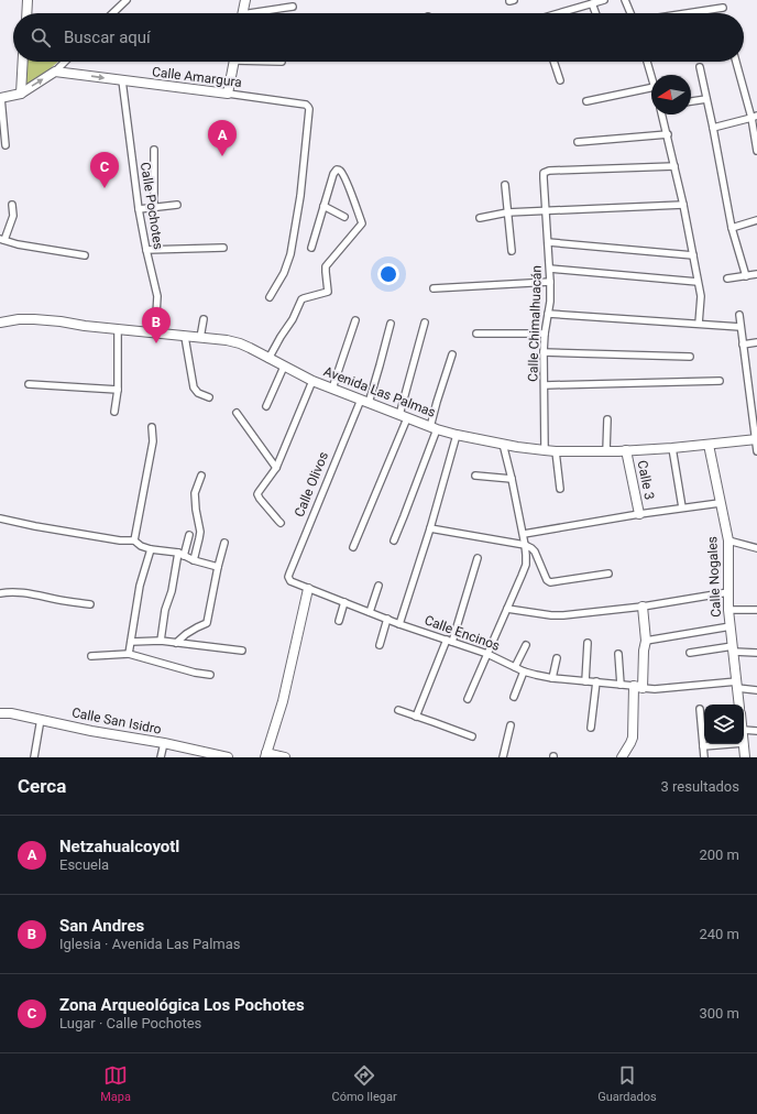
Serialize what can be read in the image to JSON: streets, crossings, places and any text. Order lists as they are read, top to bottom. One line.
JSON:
{"streets":{"main road":["Calle Amargura","Avenida Las Palmas","Calle 3","Calle Nogales","Calle San Isidro"],"street":["Calle Pochotes","Calle Chimalhuacán","Calle Olivos","Calle Encinos"]},"crossings":[["Calle Amargura","Calle Pochotes"],["Calle Pochotes","Avenida Las Palmas"],["Calle Chimalhuacán","Avenida Las Palmas"],["Avenida Las Palmas","Calle 3"],["Avenida Las Palmas","Calle Olivos"],["Avenida Las Palmas","Calle Nogales"],["Calle Olivos","Calle Encinos"]],"north":"left","page":{"search":"Buscar aquí","pins":["A","C","B"],"heading":["Cerca","3 resultados"],"list":[{"mark":"A","name":"Netzahualcoyotl","note":"Escuela","value":"200 m"},{"mark":"B","name":"San Andres","note":"Iglesia · Avenida Las Palmas","value":"240 m"},{"mark":"C","name":"Zona Arqueológica Los Pochotes","note":"Lugar · Calle Pochotes","value":"300 m"}],"nav":["Mapa","Cómo llegar","Guardados"]}}
